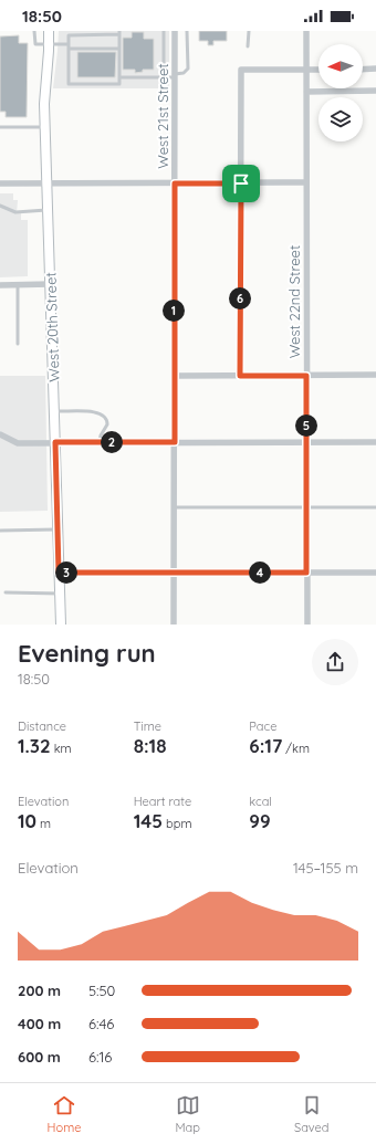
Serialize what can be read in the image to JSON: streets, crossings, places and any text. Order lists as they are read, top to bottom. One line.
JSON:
{"streets":{"main road":["West 20th Street"],"street":["West 21st Street","West 22nd Street"]},"north":"left","page":{"status":"18:50","pins":["6","1","5","2","3","4"],"heading":["Evening run","18:50"],"stats":[["Distance","1.32 km"],["Time","8:18"],["Pace","6:17 /km"],["Elevation","10 m"],["Heart rate","145 bpm"],["kcal","99"]],"chart":["Elevation","145–155 m"],"list":[{"name":"200 m","note":"5:50"},{"name":"400 m","note":"6:46"},{"name":"600 m","note":"6:16"}],"tabs":["Home","Map","Saved"]}}
